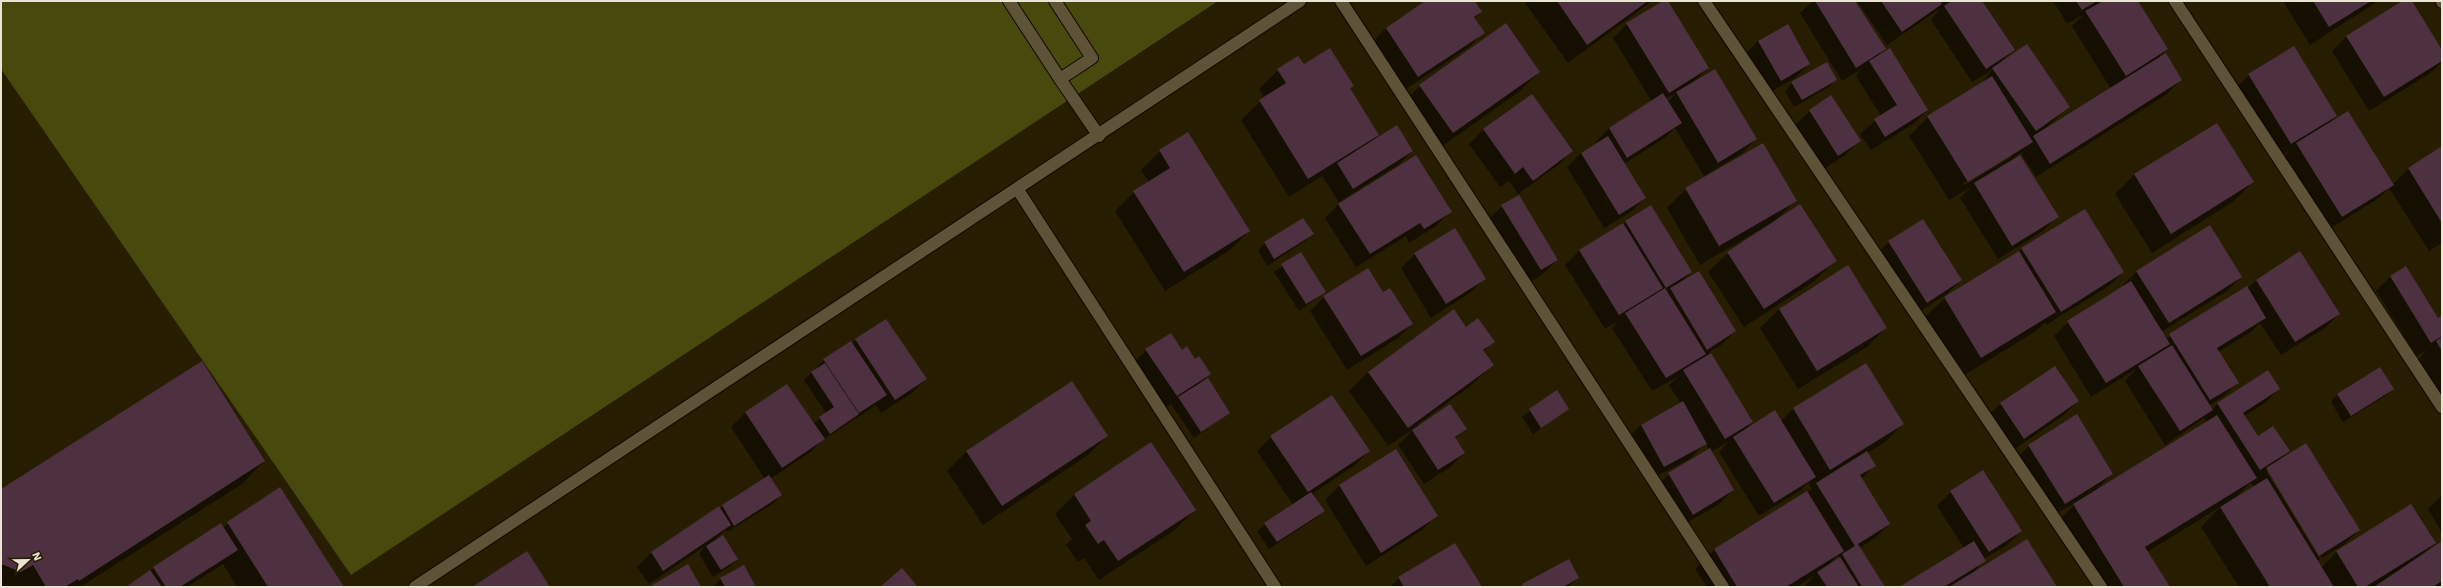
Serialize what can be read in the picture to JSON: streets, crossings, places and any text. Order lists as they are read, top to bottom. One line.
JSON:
{"north":"right"}
